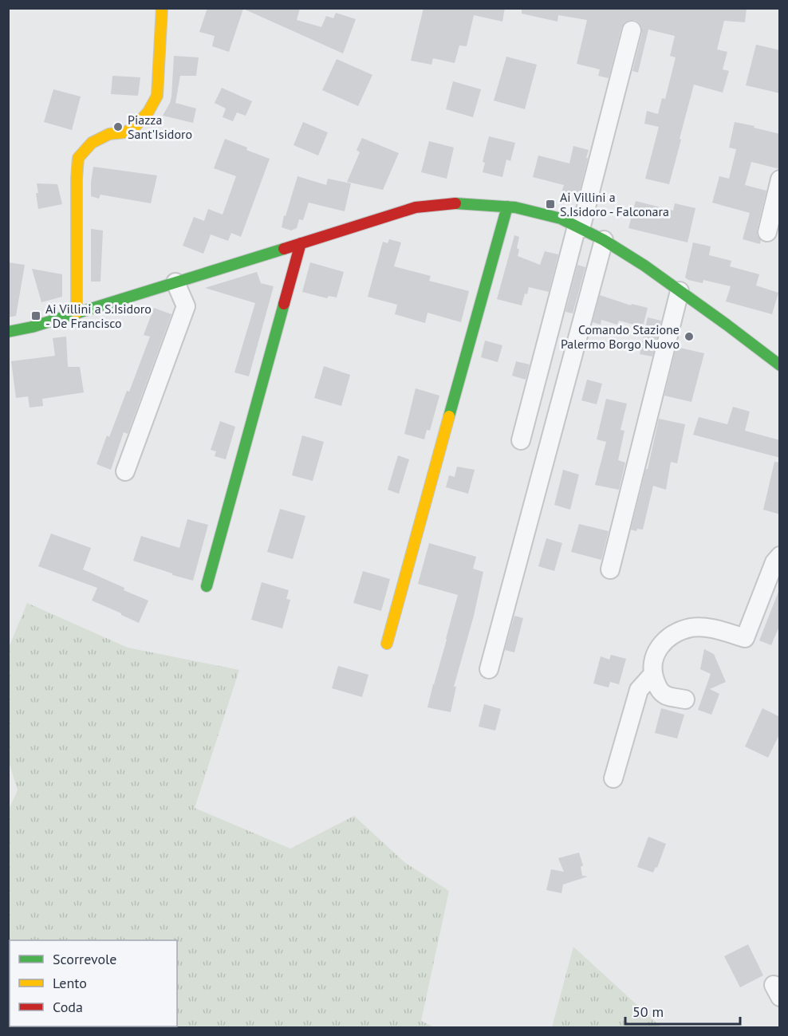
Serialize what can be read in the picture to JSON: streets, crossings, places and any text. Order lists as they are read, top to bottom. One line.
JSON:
{"places":{"other":["Piazza Sant'Isidoro","Comando Stazione Palermo Borgo Nuovo"],"transit":["Ai Villini a S.Isidoro - Falconara","Ai Villini a S.Isidoro - De Francisco"]},"legend":["Scorrevole","Lento","Coda"],"scale_bar":"50 m"}
